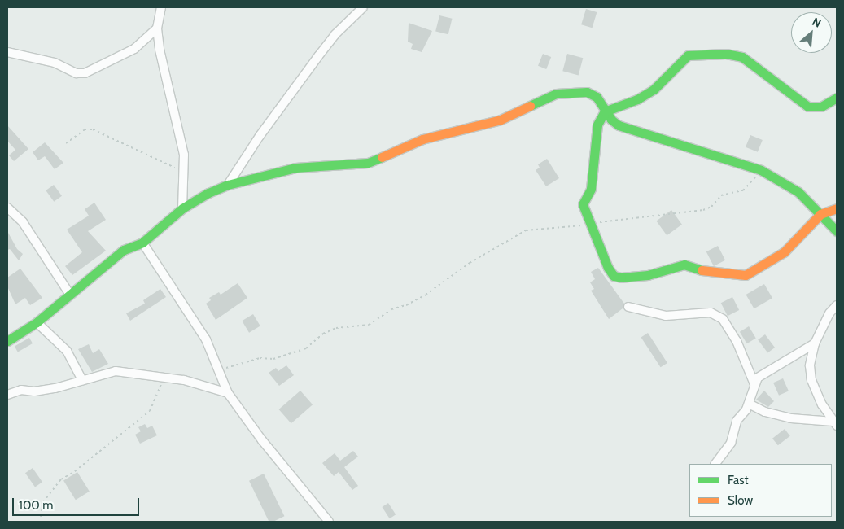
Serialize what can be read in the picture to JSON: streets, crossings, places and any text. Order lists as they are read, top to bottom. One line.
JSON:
{"legend":["Fast","Slow"],"scale_bar":"100 m","north":"top right"}
